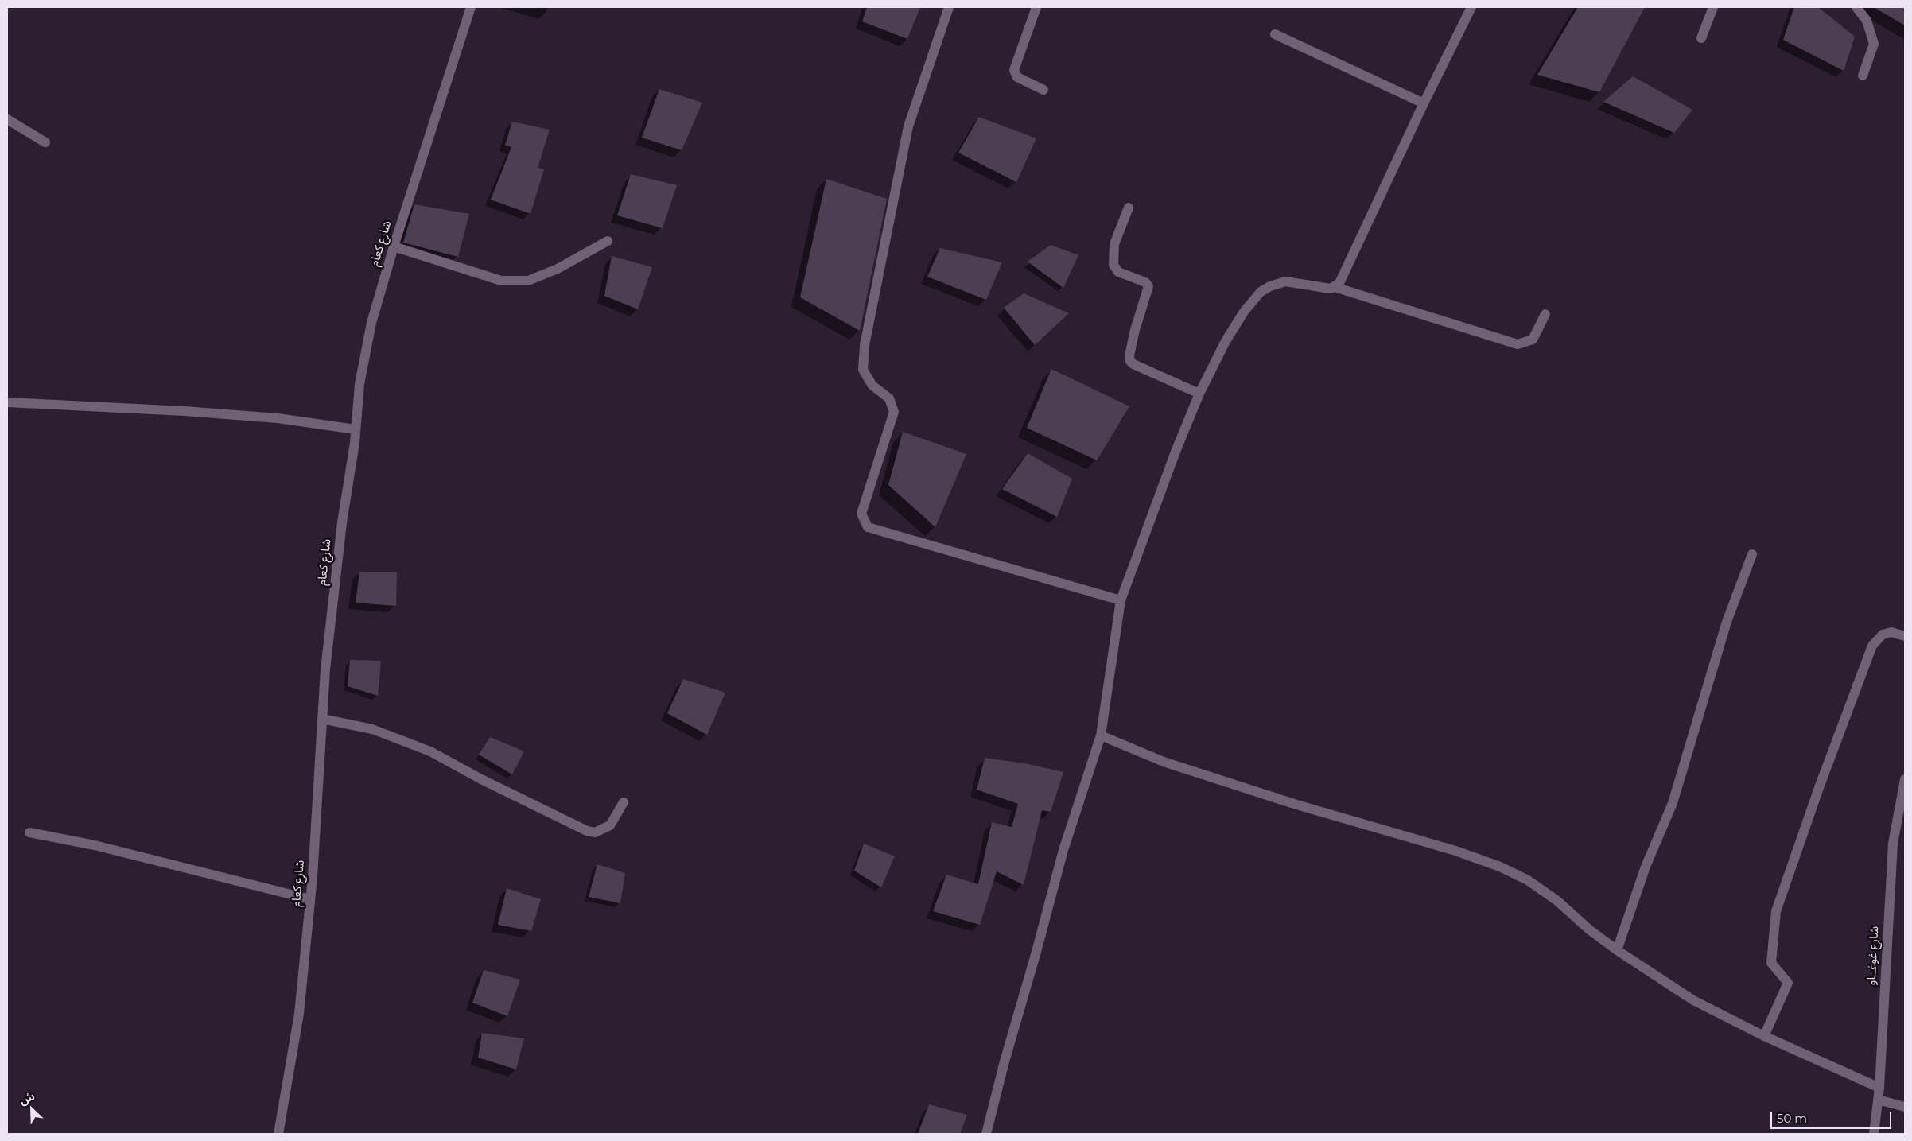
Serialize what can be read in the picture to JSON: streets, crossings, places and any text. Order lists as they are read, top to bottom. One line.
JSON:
{"streets":{"street":["شارع كعام","شارع غوغــاو"]},"scale_bar":"50 m","north":"top left"}
